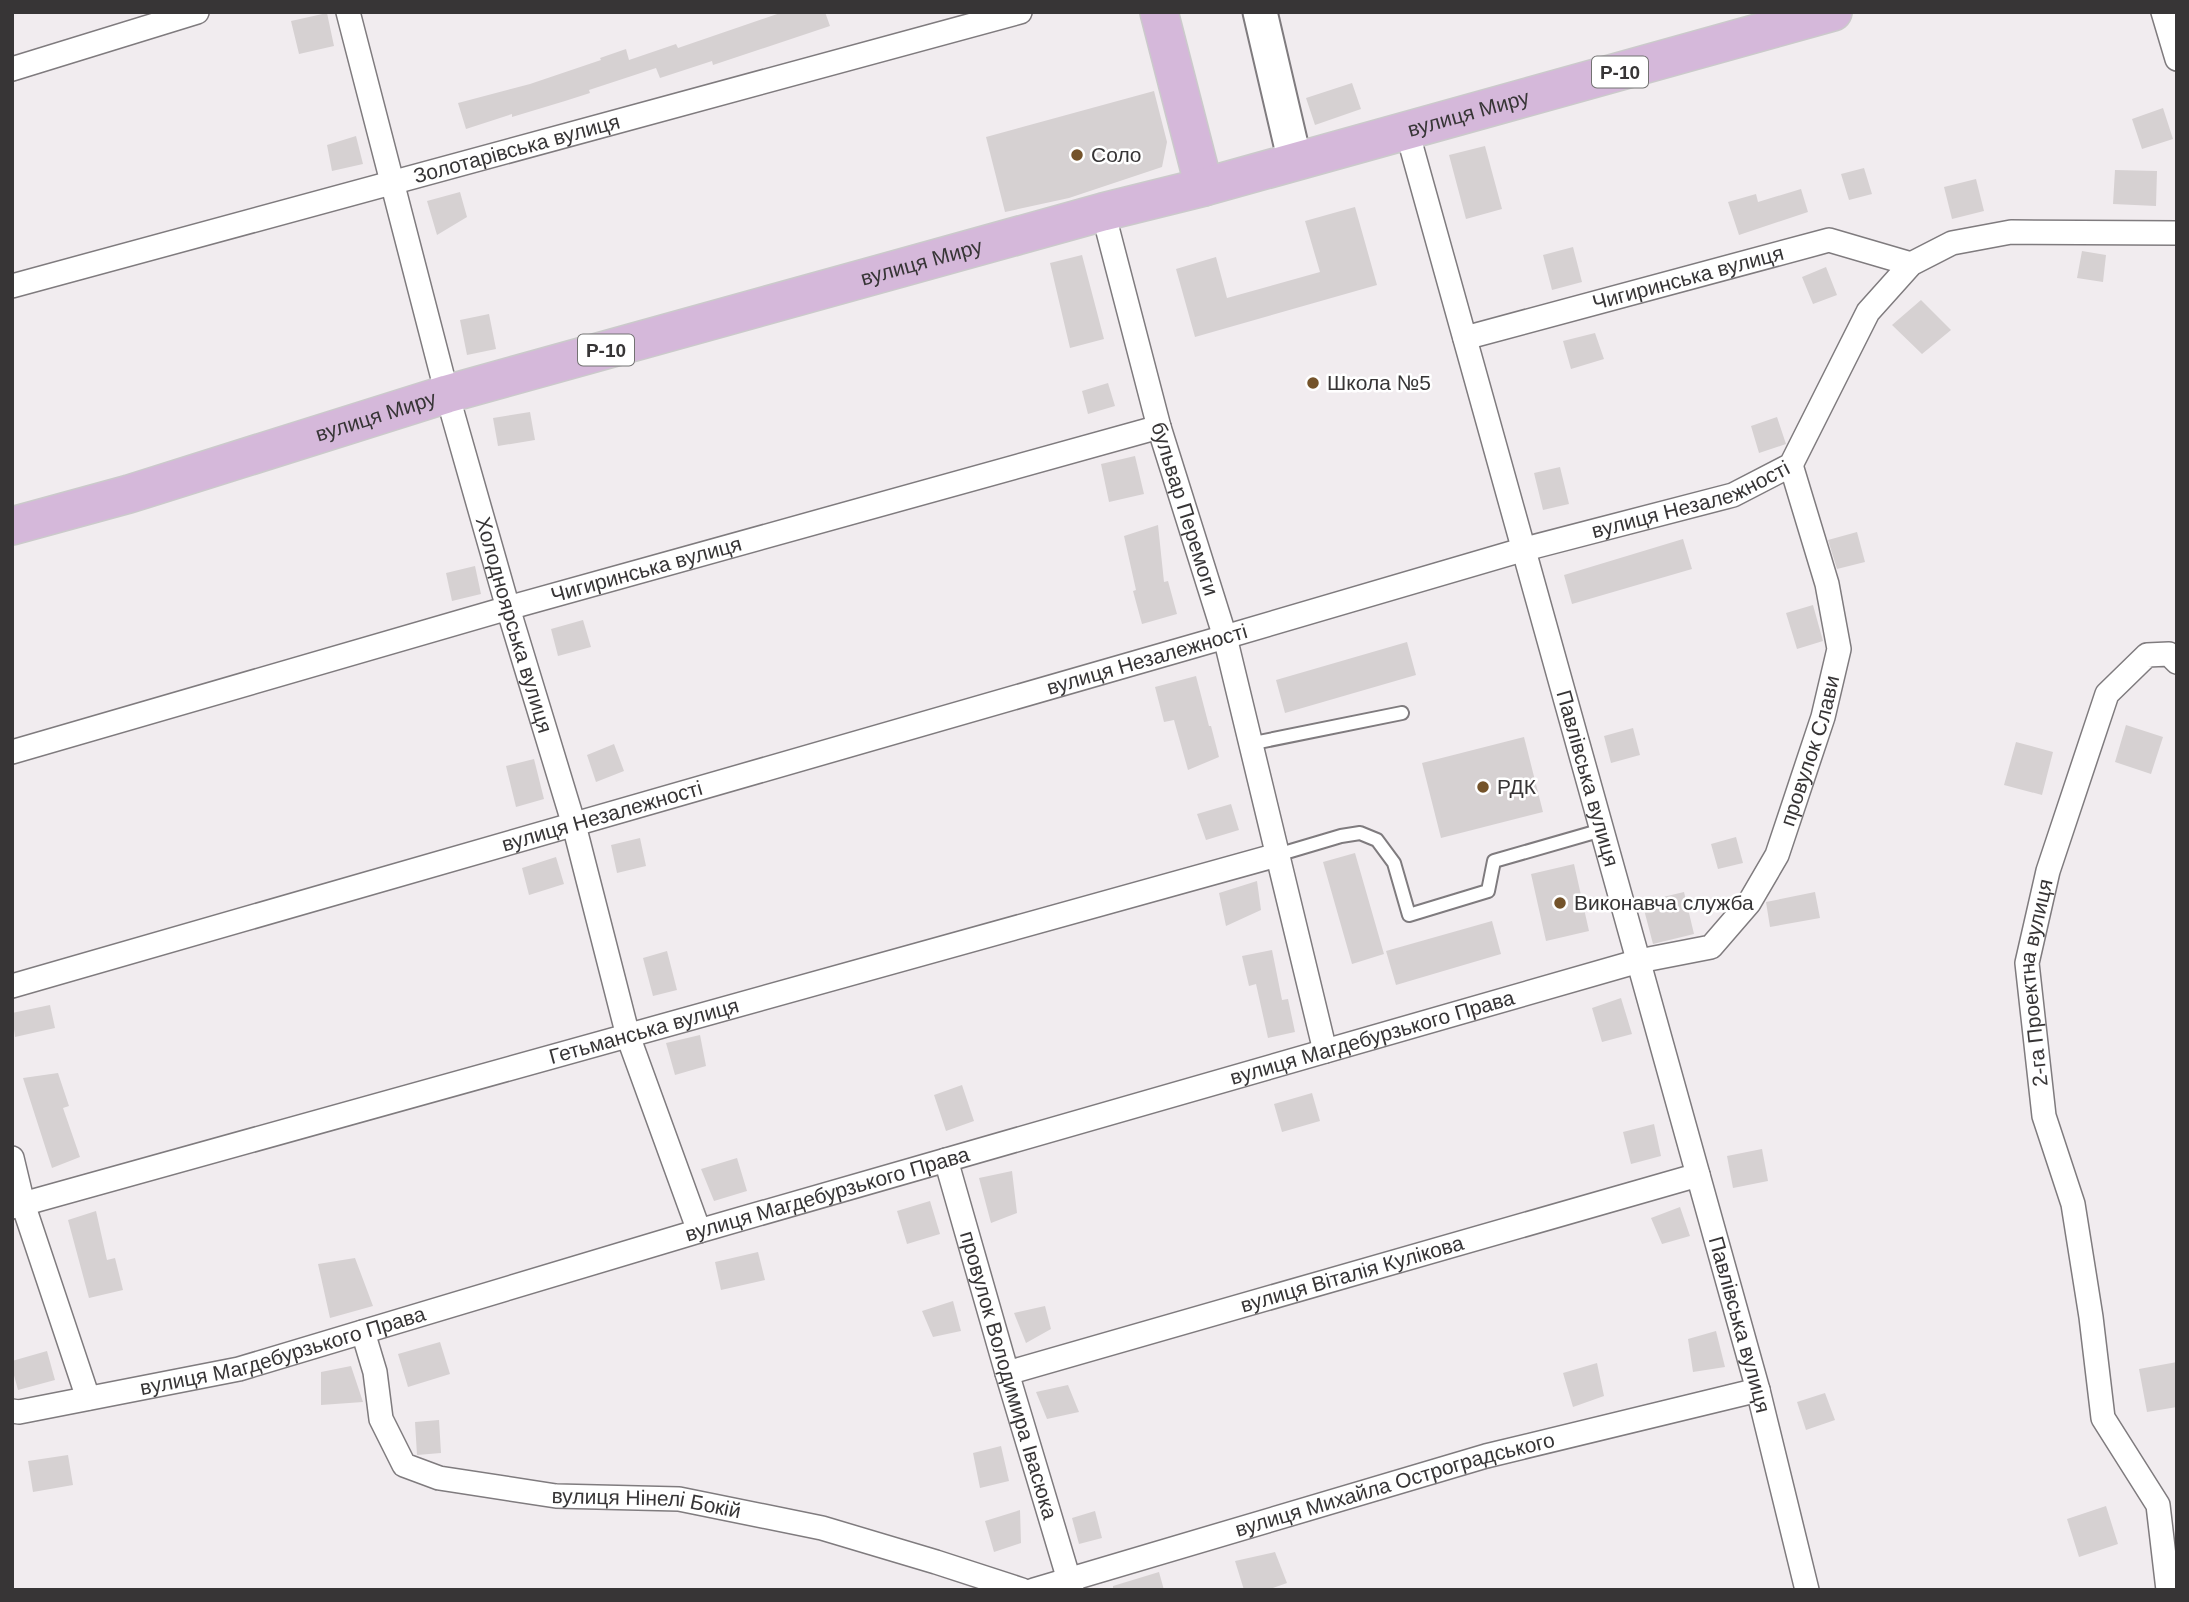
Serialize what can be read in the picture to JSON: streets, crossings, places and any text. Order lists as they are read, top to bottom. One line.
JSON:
{"streets":{"main road":["Р-10","вулиця Миру"],"street":["Золотарівська вулиця","Чигиринська вулиця","вулиця Незалежності","бульвар Перемоги","Холодноярська вулиця","провулок Слави","Павлівська вулиця","2-га Проектна вулиця","Гетьманська вулиця","вулиця Магдебурзького Права","вулиця Віталія Кулікова","провулок Володимира Івасюка","вулиця Михайла Остроградського","вулиця Нінелі Бокій"]},"crossings":[["вулиця Миру","бульвар Перемоги"],["вулиця Миру","Холодноярська вулиця"],["вулиця Миру","Павлівська вулиця"],["Золотарівська вулиця","Холодноярська вулиця"],["Чигиринська вулиця","вулиця Незалежності"],["Чигиринська вулиця","бульвар Перемоги"],["Чигиринська вулиця","Холодноярська вулиця"],["Чигиринська вулиця","Павлівська вулиця"],["вулиця Незалежності","бульвар Перемоги"],["вулиця Незалежності","Холодноярська вулиця"],["вулиця Незалежності","провулок Слави"],["вулиця Незалежності","Павлівська вулиця"],["бульвар Перемоги","Гетьманська вулиця"],["бульвар Перемоги","вулиця Магдебурзького Права"],["Холодноярська вулиця","Гетьманська вулиця"],["Холодноярська вулиця","вулиця Магдебурзького Права"],["провулок Слави","Павлівська вулиця"],["провулок Слави","вулиця Магдебурзького Права"],["Павлівська вулиця","вулиця Магдебурзького Права"],["Павлівська вулиця","вулиця Віталія Кулікова"],["Павлівська вулиця","вулиця Михайла Остроградського"],["вулиця Магдебурзького Права","провулок Володимира Івасюка"],["вулиця Магдебурзького Права","вулиця Нінелі Бокій"],["вулиця Віталія Кулікова","провулок Володимира Івасюка"],["провулок Володимира Івасюка","вулиця Михайла Остроградського"]],"places":["Соло","Школа №5","РДК","Виконавча служба"]}
